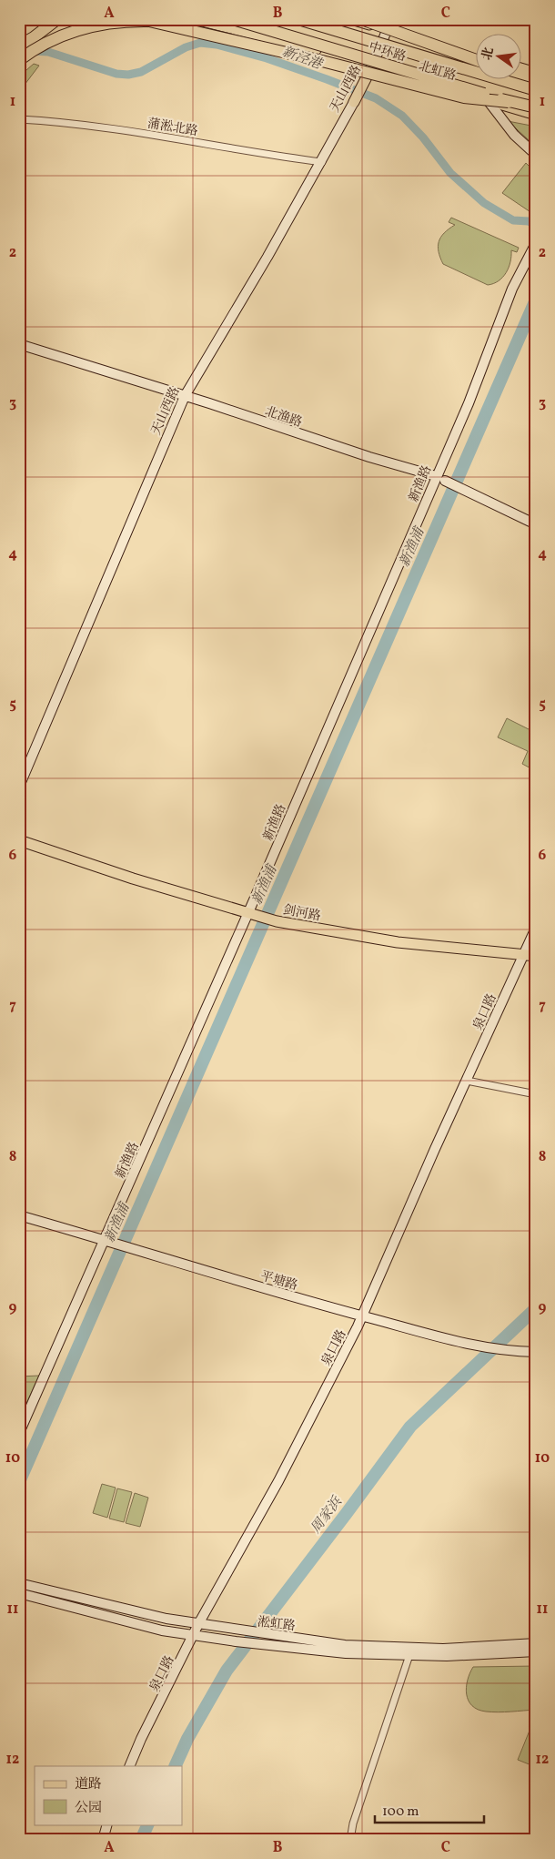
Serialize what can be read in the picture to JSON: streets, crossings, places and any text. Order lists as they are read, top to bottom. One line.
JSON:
{"streets":{"highway":["中环路"],"main road":["北虹路","天山西路","剑河路"],"street":["蒲淞北路","北渔路","新渔路","泉口路","平塘路","淞虹路"]},"crossings":[["北虹路","天山西路"],["天山西路","蒲淞北路"],["天山西路","北渔路"],["北渔路","新渔路"],["新渔路","剑河路"],["新渔路","平塘路"],["剑河路","泉口路"],["泉口路","平塘路"],["泉口路","淞虹路"]],"water":["新泾港","新渔浦","周家浜"],"legend":["道路","公园"],"scale_bar":"100 m","north":"left","grid":{"columns":["A","B","C"],"rows":["1","2","3","4","5","6","7","8","9","10","11","12"]}}
